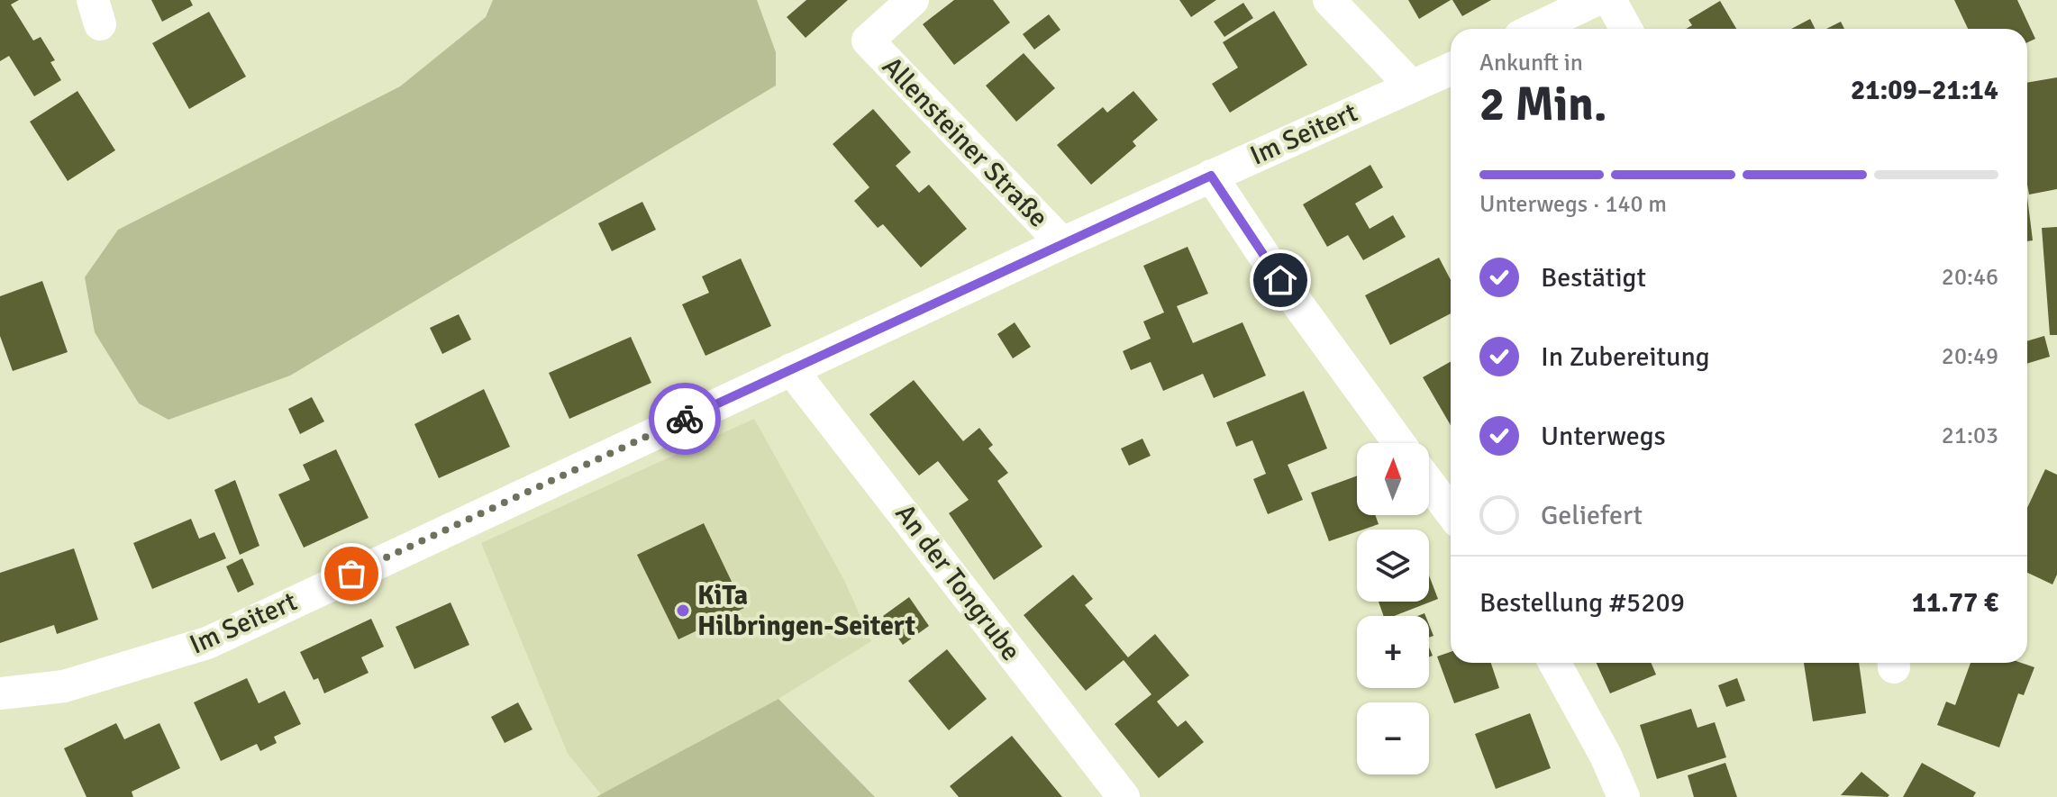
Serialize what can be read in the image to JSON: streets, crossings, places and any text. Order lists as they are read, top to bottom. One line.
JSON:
{"streets":{"street":["Im Seitert","Allensteiner Straße","An der Tongrube"]},"crossings":[["Im Seitert","Allensteiner Straße"],["Im Seitert","An der Tongrube"]],"places":["KiTa Hilbringen-Seitert"],"north":"top","page":{"heading":["2 Min.","Ankunft in","21:09–21:14"],"panel":["Bestellung #5209","11.77 €"],"bar":"Unterwegs · 140 m","list":[["Bestätigt","20:46"],["In Zubereitung","20:49"],["Unterwegs","21:03"],"Geliefert"],"map_buttons":["+","−"]}}
